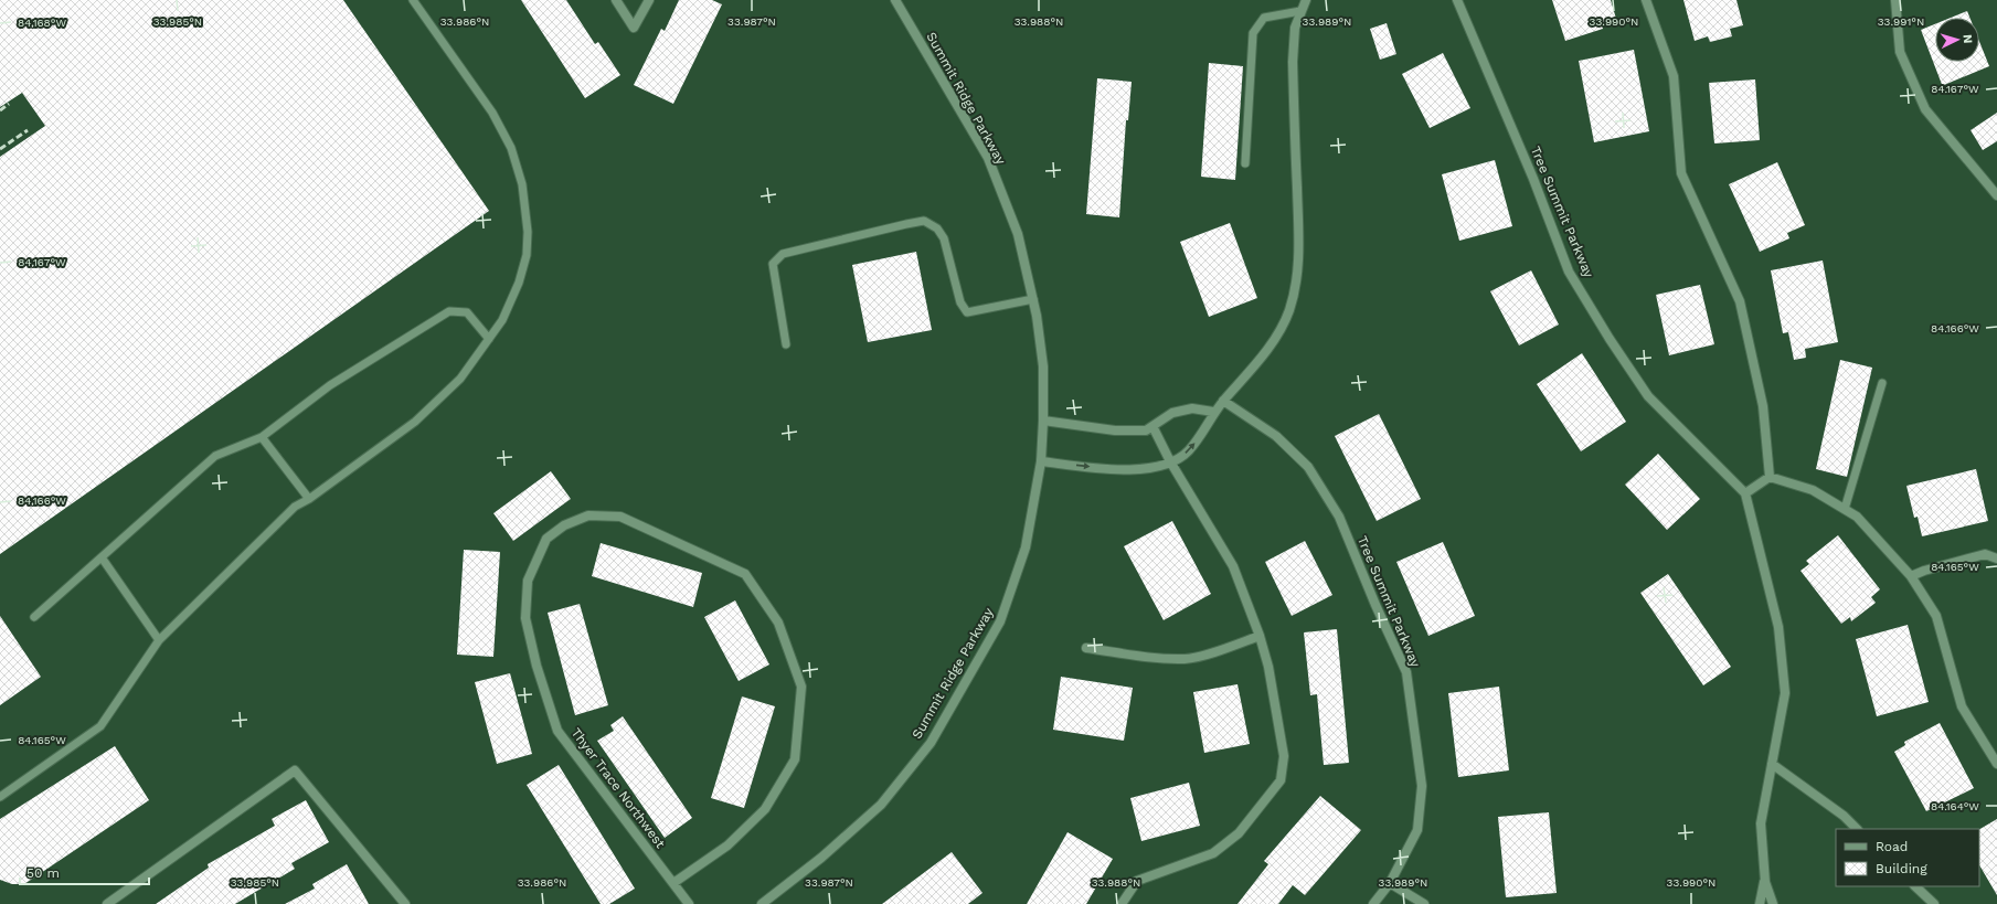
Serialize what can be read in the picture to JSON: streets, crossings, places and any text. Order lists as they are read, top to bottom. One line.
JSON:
{"streets":{"street":["Summit Ridge Parkway","Tree Summit Parkway","Thyer Trace Northwest"]},"legend":["Road","Building"],"scale_bar":"50 m","north":"right","coordinates":["33.985°N","33.986°N","33.987°N","33.988°N","33.989°N","33.990°N","33.991°N","84.168°W","84.167°W","84.166°W","84.165°W","84.164°W"]}
